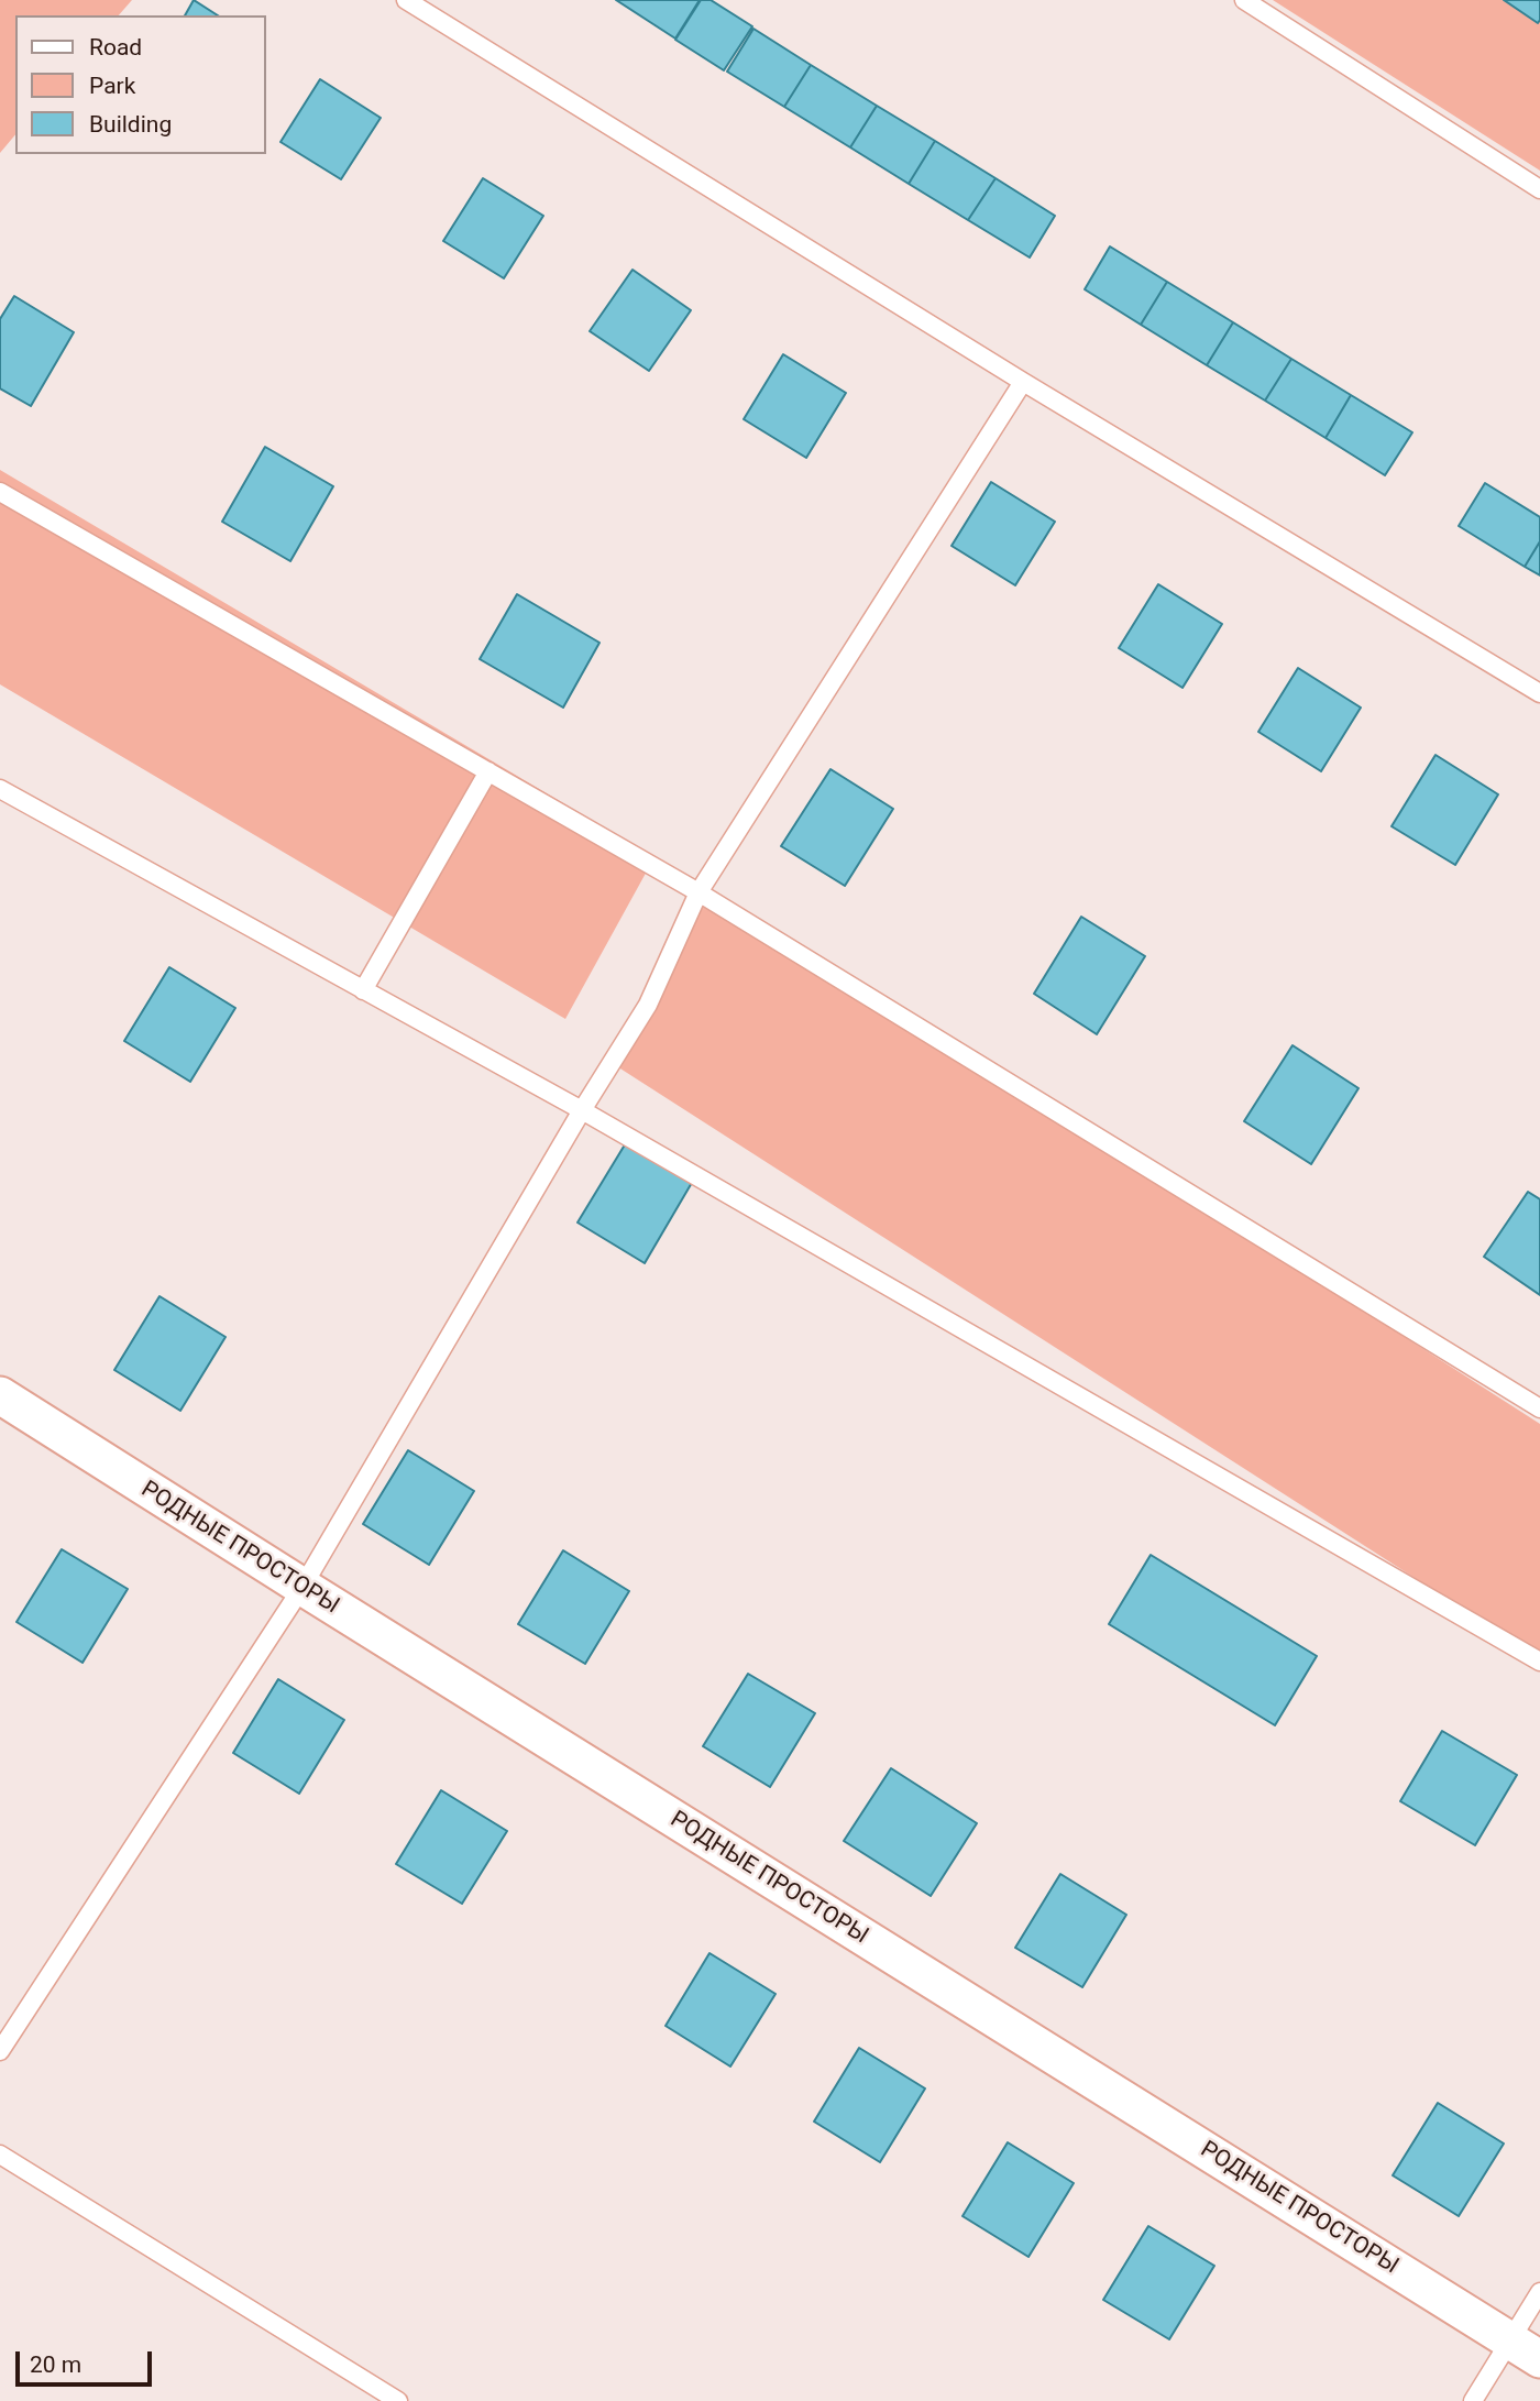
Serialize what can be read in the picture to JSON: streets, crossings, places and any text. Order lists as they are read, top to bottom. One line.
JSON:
{"streets":{"street":["РОДНЫЕ ПРОСТОРЫ"]},"legend":["Road","Park","Building"],"scale_bar":"20 m"}
